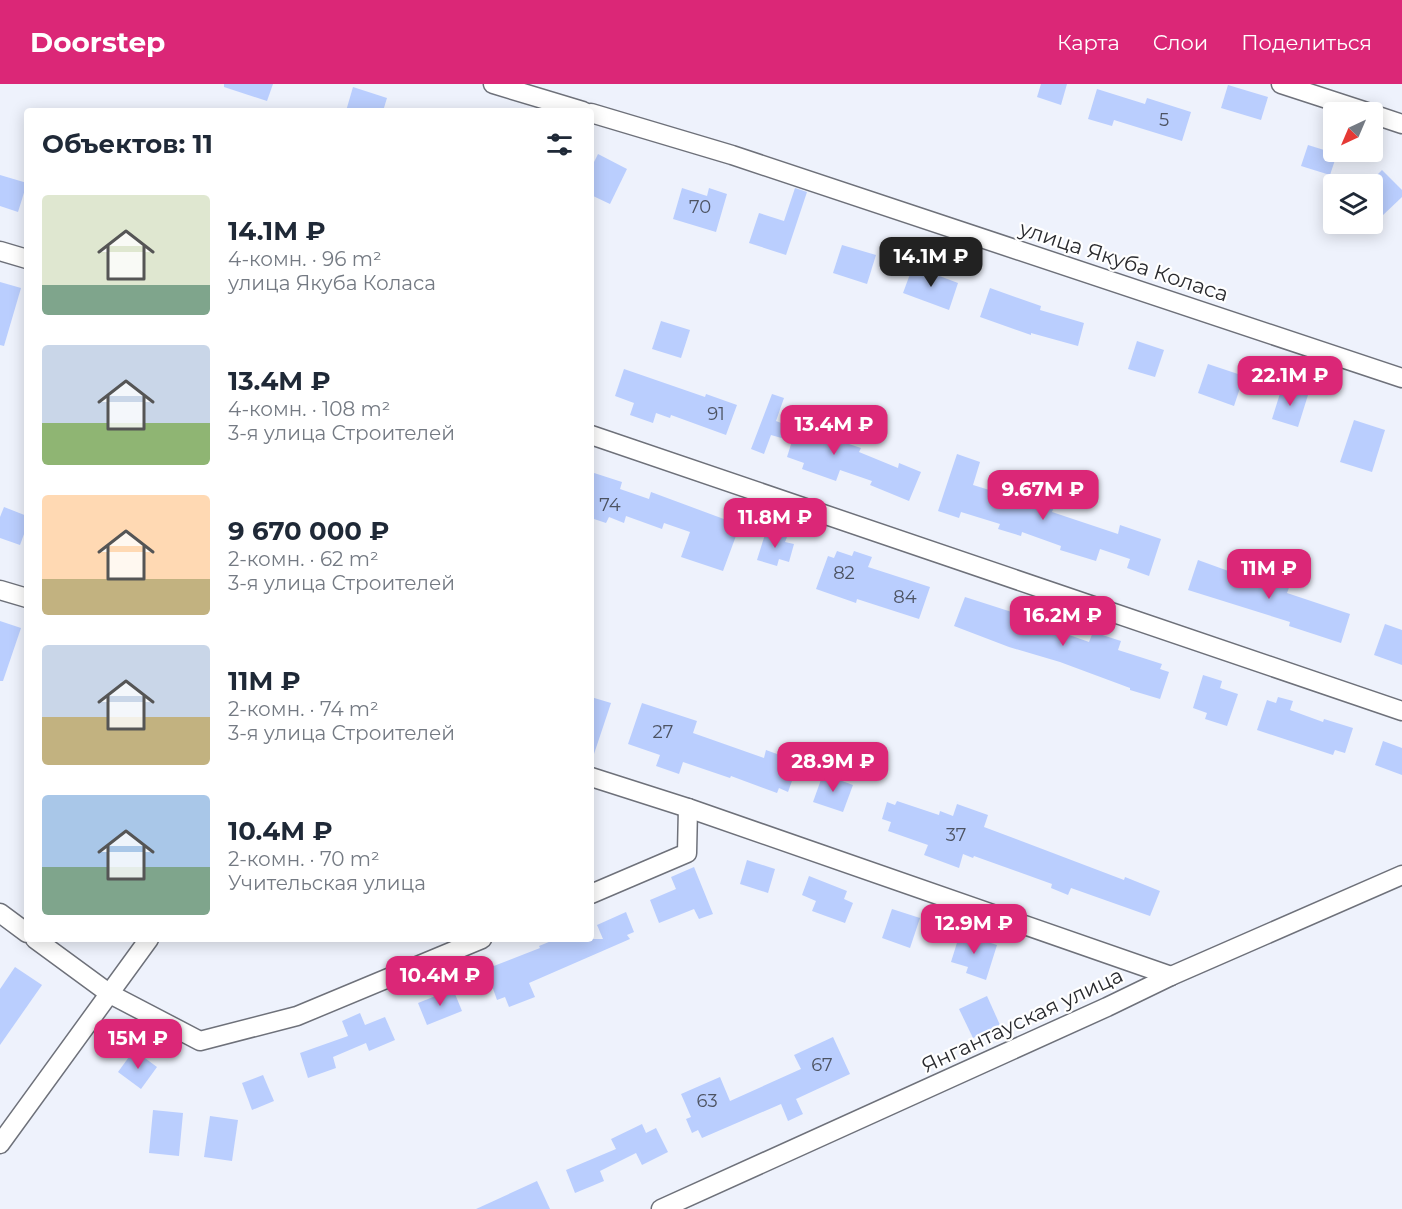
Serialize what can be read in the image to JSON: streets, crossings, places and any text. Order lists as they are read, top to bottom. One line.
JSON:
{"streets":{"street":["улица Якуба Коласа","Янгантауская улица"]},"house_numbers":["5","70","91","74","82","84","27","37","67","63"],"north":"bottom left","page":{"header":"Doorstep","nav":["Карта","Слои","Поделиться"],"heading":"Объектов: 11","list":[{"name":"14.1M ₽","note":"4-комн. · 96 m² · улица Якуба Коласа"},{"name":"13.4M ₽","note":"4-комн. · 108 m² · 3-я улица Строителей"},{"name":"9 670 000 ₽","note":"2-комн. · 62 m² · 3-я улица Строителей"},{"name":"11M ₽","note":"2-комн. · 74 m² · 3-я улица Строителей"},{"name":"10.4M ₽","note":"2-комн. · 70 m² · Учительская улица"}],"price":["14.1M ₽","22.1M ₽","13.4M ₽","9.67M ₽","11.8M ₽","11M ₽","16.2M ₽","28.9M ₽","12.9M ₽","10.4M ₽","15M ₽"]}}
